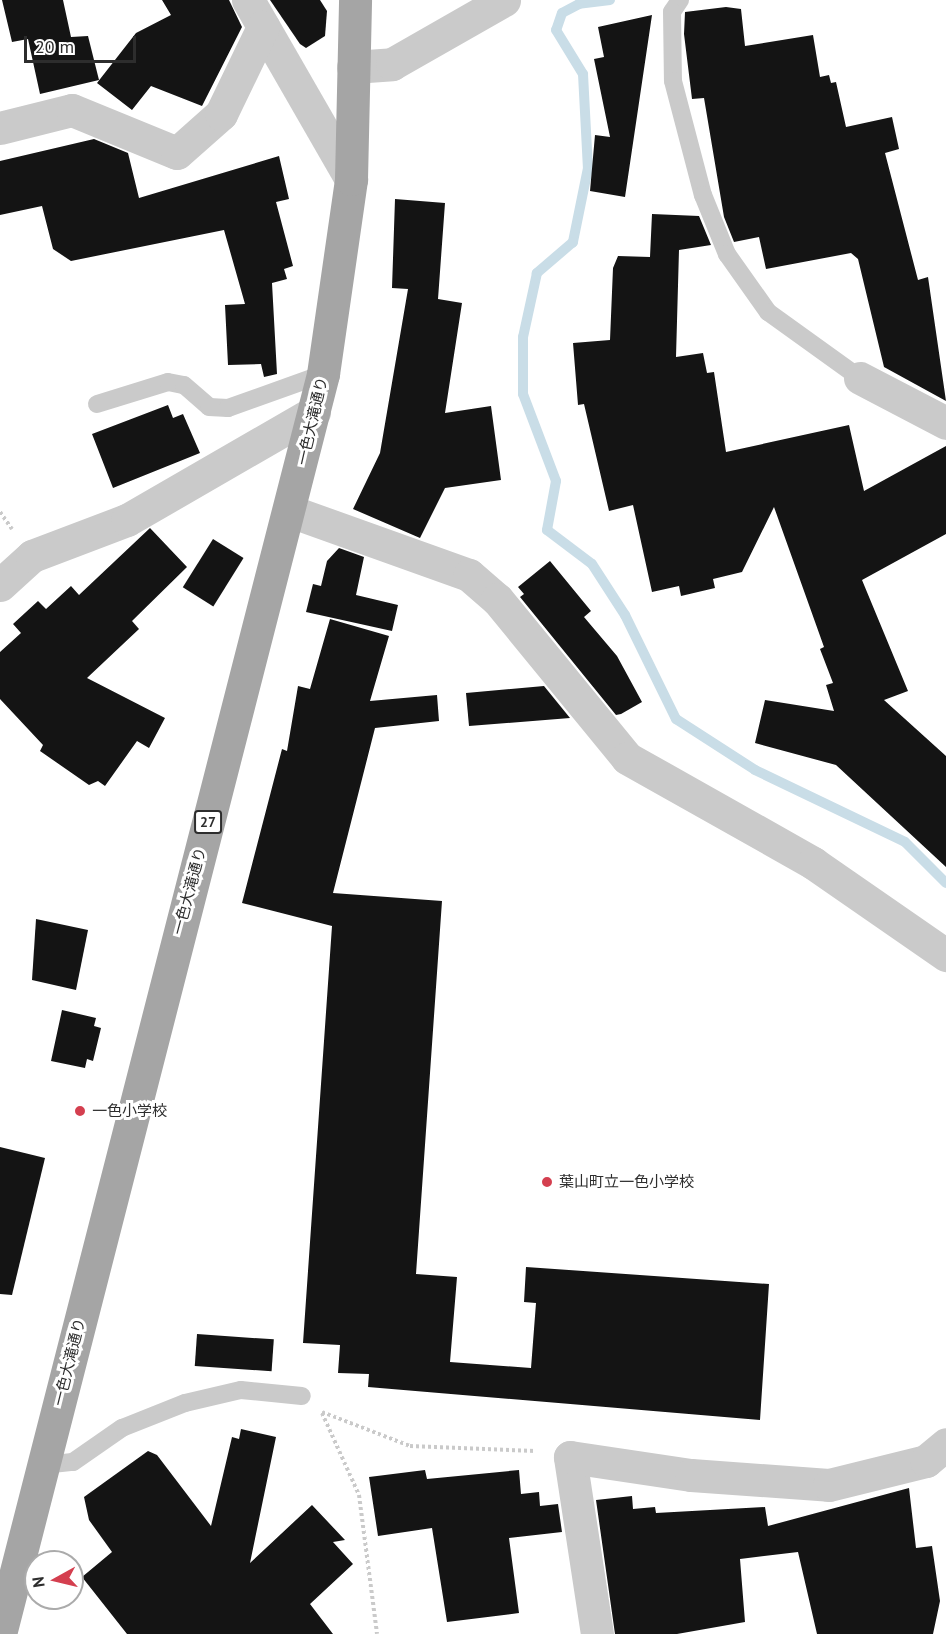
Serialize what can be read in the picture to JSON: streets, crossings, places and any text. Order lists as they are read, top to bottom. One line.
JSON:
{"streets":{"main road":["一色大滝通り","27"]},"places":["一色小学校","葉山町立一色小学校"],"scale_bar":"20 m","north":"left"}
